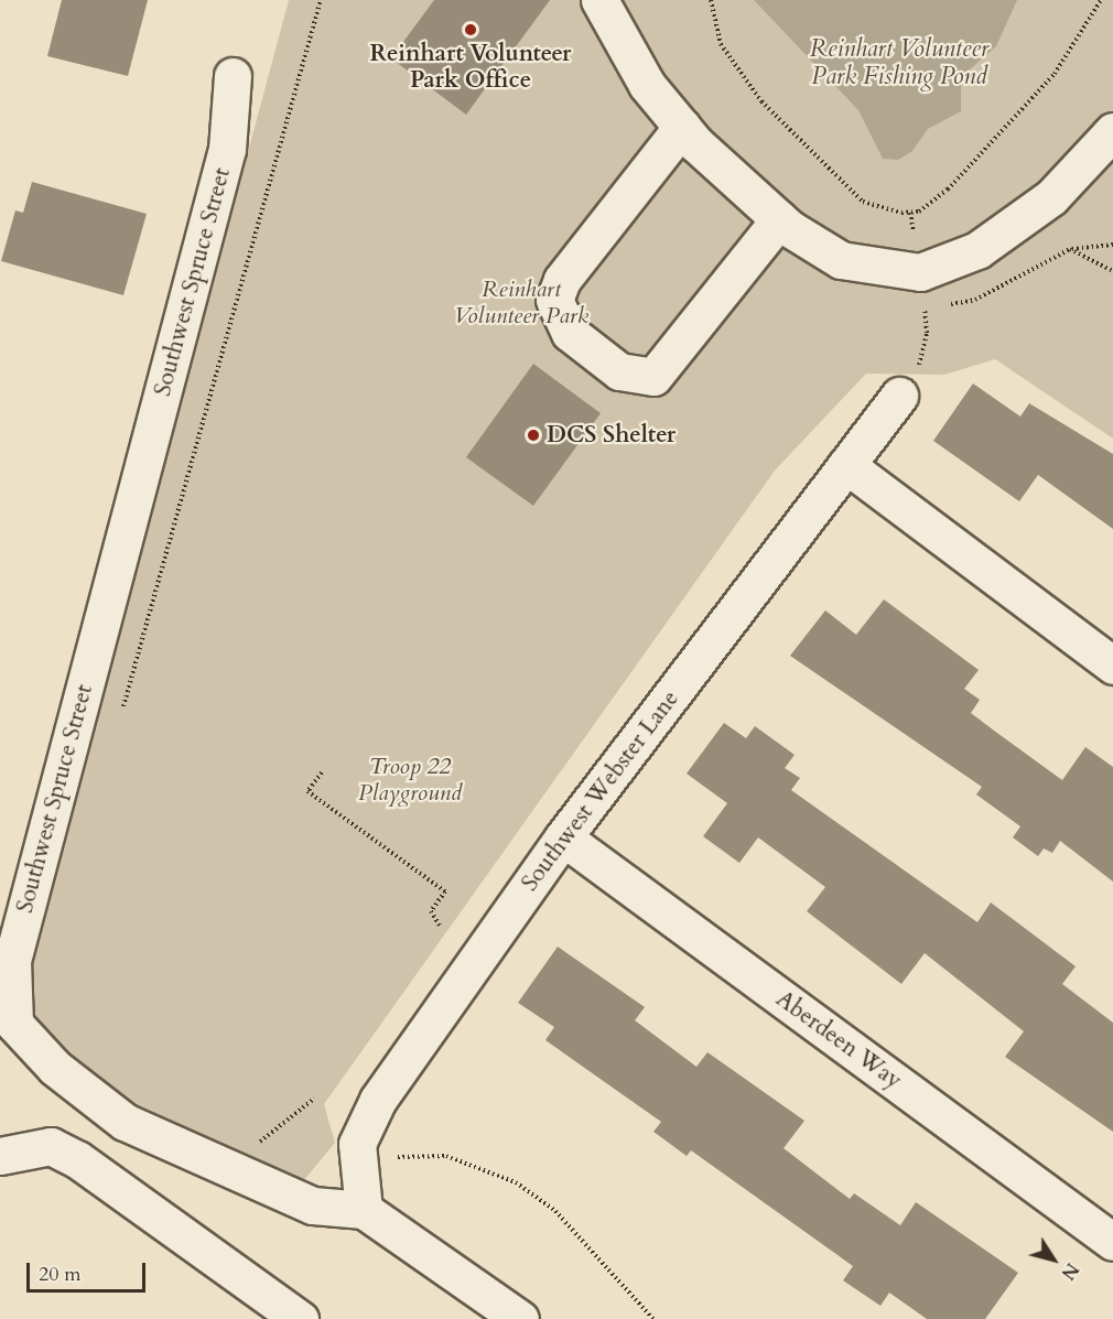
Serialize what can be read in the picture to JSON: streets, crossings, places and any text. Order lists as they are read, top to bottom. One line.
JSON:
{"streets":{"street":["Southwest Spruce Street","Southwest Webster Lane","Aberdeen Way"]},"crossings":[["Southwest Spruce Street","Southwest Webster Lane"],["Southwest Webster Lane","Aberdeen Way"]],"water":["Reinhart Volunteer Park Fishing Pond"],"parks":["Reinhart Volunteer Park","Troop 22 Playground"],"places":["Reinhart Volunteer Park Office","DCS Shelter"],"scale_bar":"20 m","north":"bottom right"}
